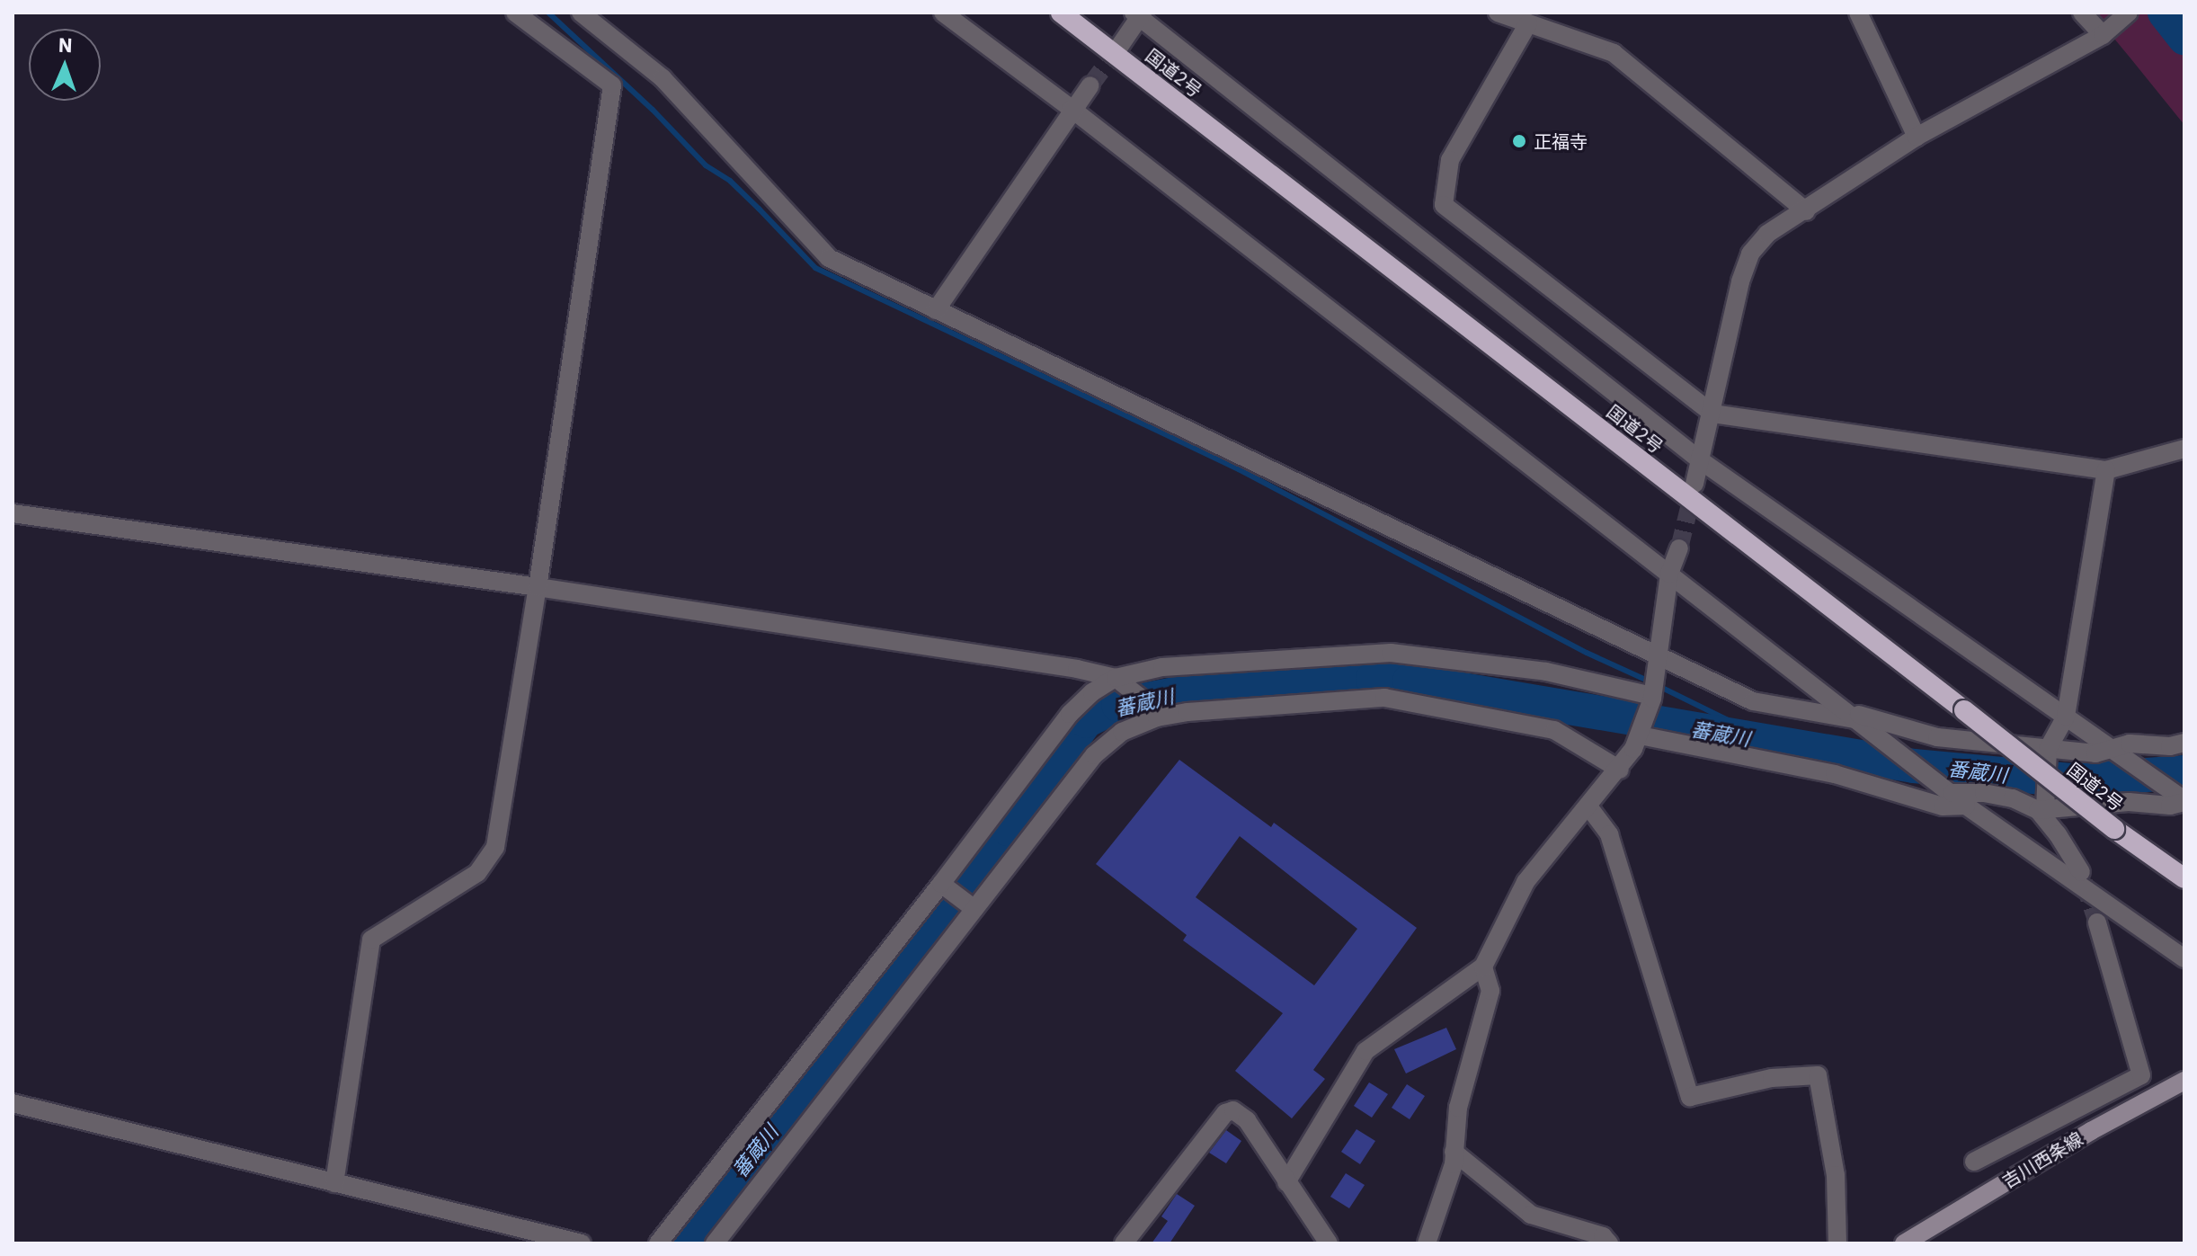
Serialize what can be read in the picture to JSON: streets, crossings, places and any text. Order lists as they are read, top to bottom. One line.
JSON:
{"streets":{"highway":["国道2号"],"main road":["吉川西条線"]},"water":["蕃蔵川","番蔵川"],"places":["正福寺"],"north":"top"}
